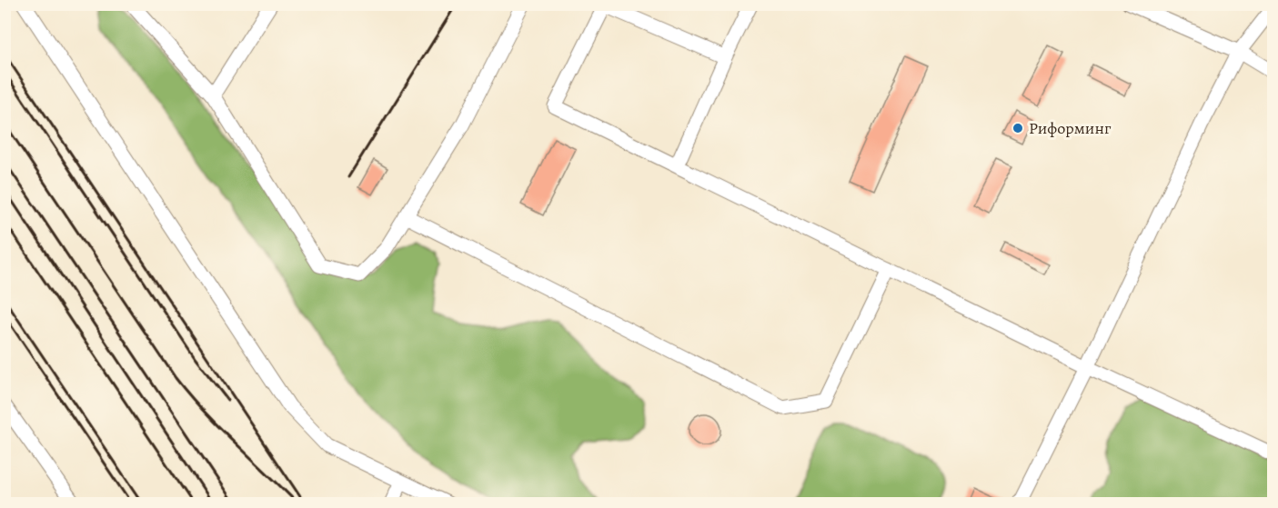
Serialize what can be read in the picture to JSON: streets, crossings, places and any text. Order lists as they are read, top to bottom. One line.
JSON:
{"places":["Риформинг"]}
